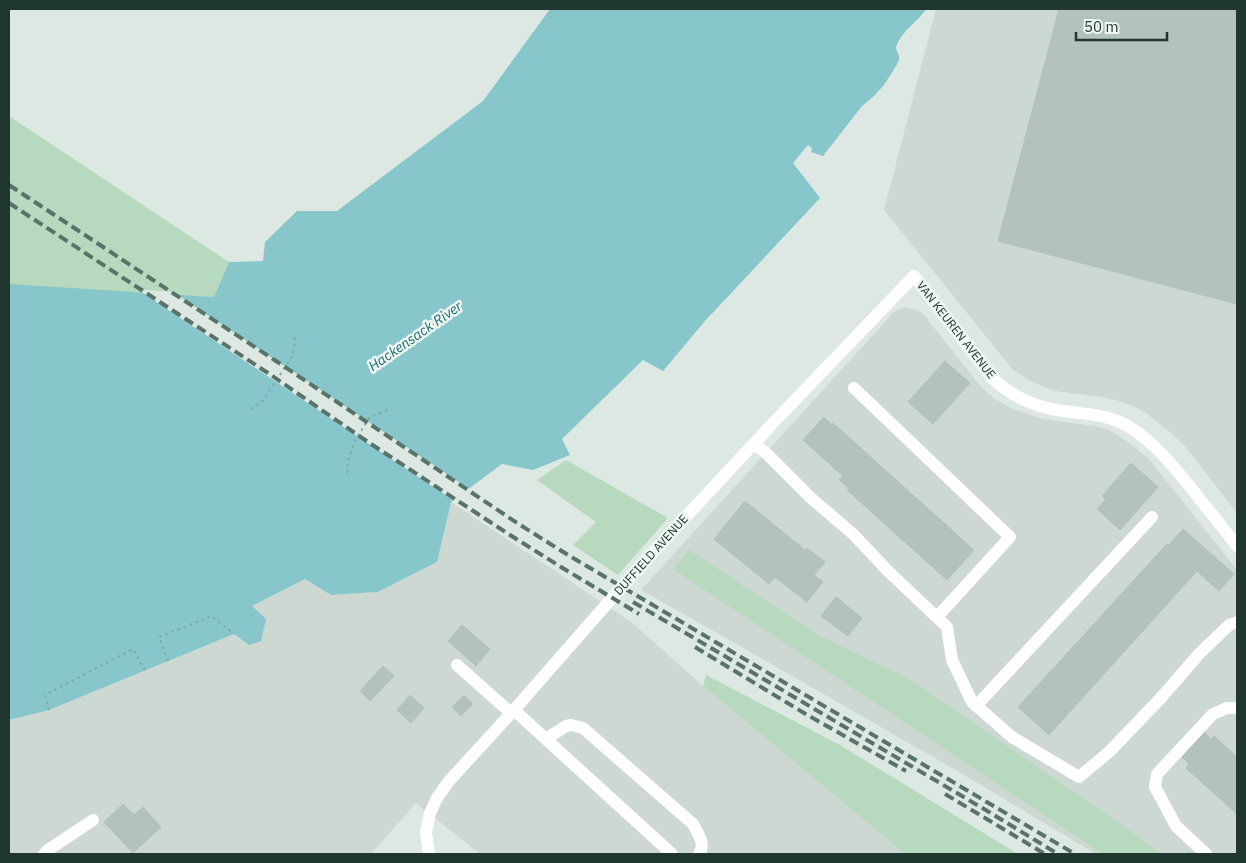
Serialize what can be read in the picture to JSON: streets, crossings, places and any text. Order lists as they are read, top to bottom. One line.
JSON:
{"streets":{"street":["VAN KEUREN AVENUE","DUFFIELD AVENUE"]},"crossings":[["VAN KEUREN AVENUE","DUFFIELD AVENUE"]],"water":["Hackensack River"],"scale_bar":"50 m"}
